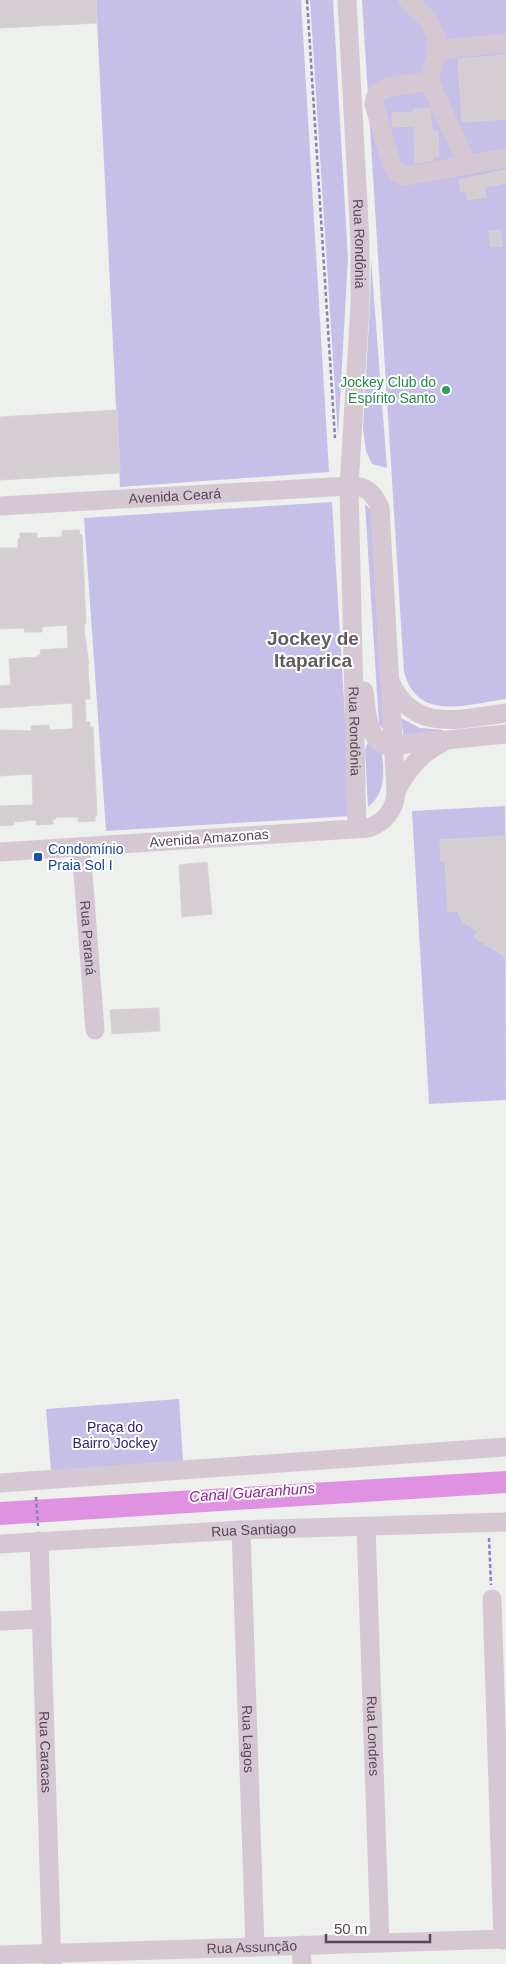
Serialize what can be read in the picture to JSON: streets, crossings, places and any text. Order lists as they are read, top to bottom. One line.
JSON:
{"streets":{"street":["Rua Rondônia","Avenida Ceará","Avenida Amazonas","Rua Paraná","Rua Santiago","Rua Londres","Rua Lagos","Rua Caracas","Rua Assunção"]},"crossings":[["Rua Rondônia","Avenida Ceará"],["Rua Rondônia","Avenida Amazonas"],["Avenida Amazonas","Rua Paraná"],["Rua Santiago","Rua Londres"],["Rua Santiago","Rua Lagos"],["Rua Santiago","Rua Caracas"],["Rua Londres","Rua Assunção"],["Rua Lagos","Rua Assunção"],["Rua Caracas","Rua Assunção"]],"districts":["Jockey de Itaparica"],"water":["Canal Guaranhuns"],"parks":["Praça do Bairro Jockey"],"places":{"other":["Jockey Club do Espírito Santo"],"transit":["Condomínio Praia Sol I"]},"scale_bar":"50 m"}
